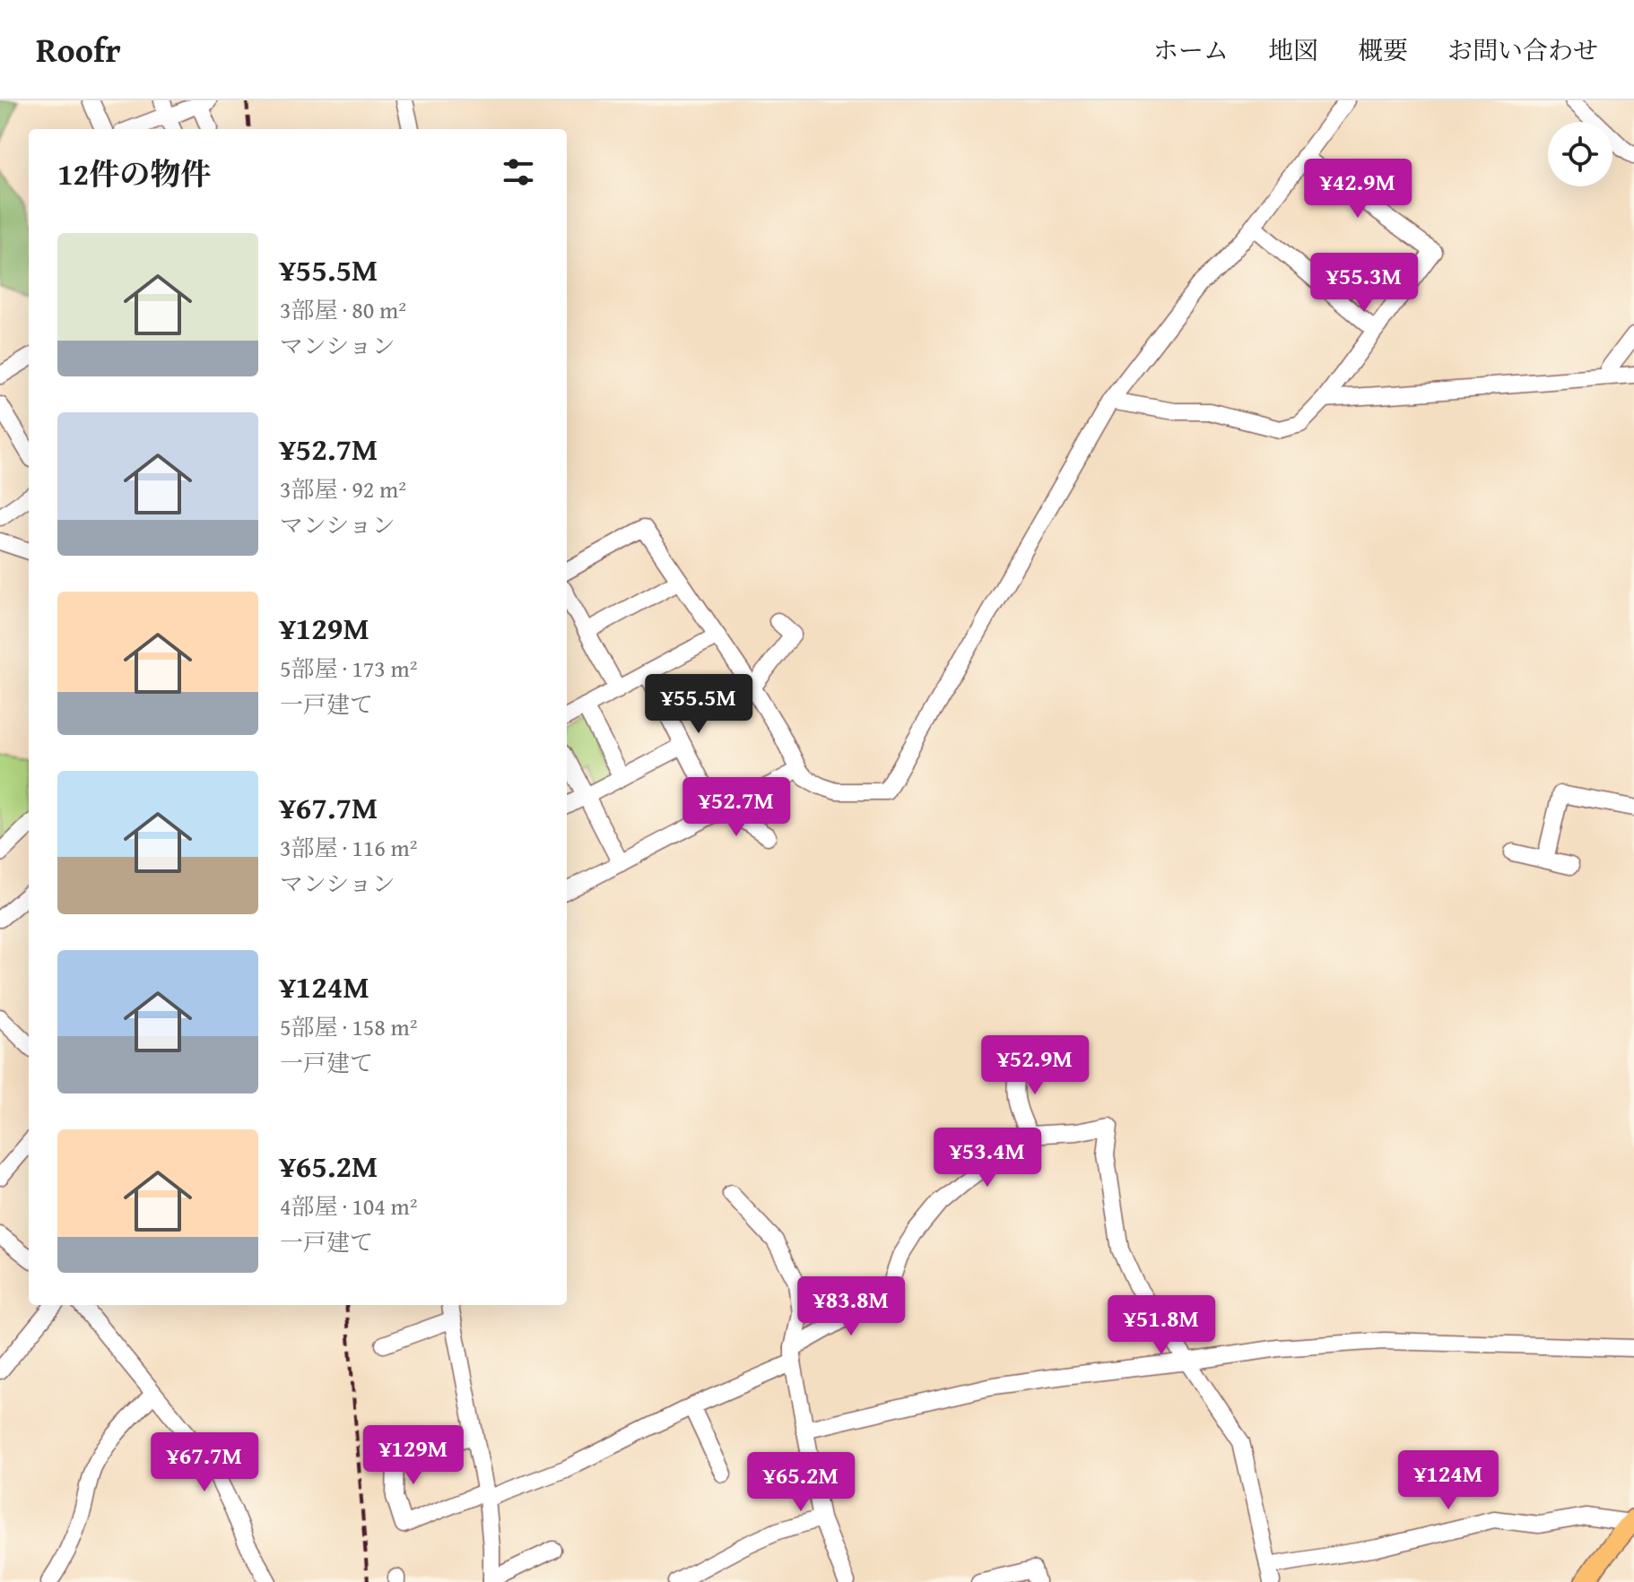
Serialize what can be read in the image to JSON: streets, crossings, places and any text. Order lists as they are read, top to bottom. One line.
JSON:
{"page":{"header":"Roofr","nav":["ホーム","地図","概要","お問い合わせ"],"heading":"12件の物件","price":["¥42.9M","¥55.3M","¥55.5M","¥52.7M","¥52.9M","¥53.4M","¥83.8M","¥51.8M","¥129M","¥67.7M","¥124M","¥65.2M"],"list":[{"name":"¥55.5M","note":"3部屋 · 80 m² · マンション"},{"name":"¥52.7M","note":"3部屋 · 92 m² · マンション"},{"name":"¥129M","note":"5部屋 · 173 m² · 一戸建て"},{"name":"¥67.7M","note":"3部屋 · 116 m² · マンション"},{"name":"¥124M","note":"5部屋 · 158 m² · 一戸建て"},{"name":"¥65.2M","note":"4部屋 · 104 m² · 一戸建て"}]}}
